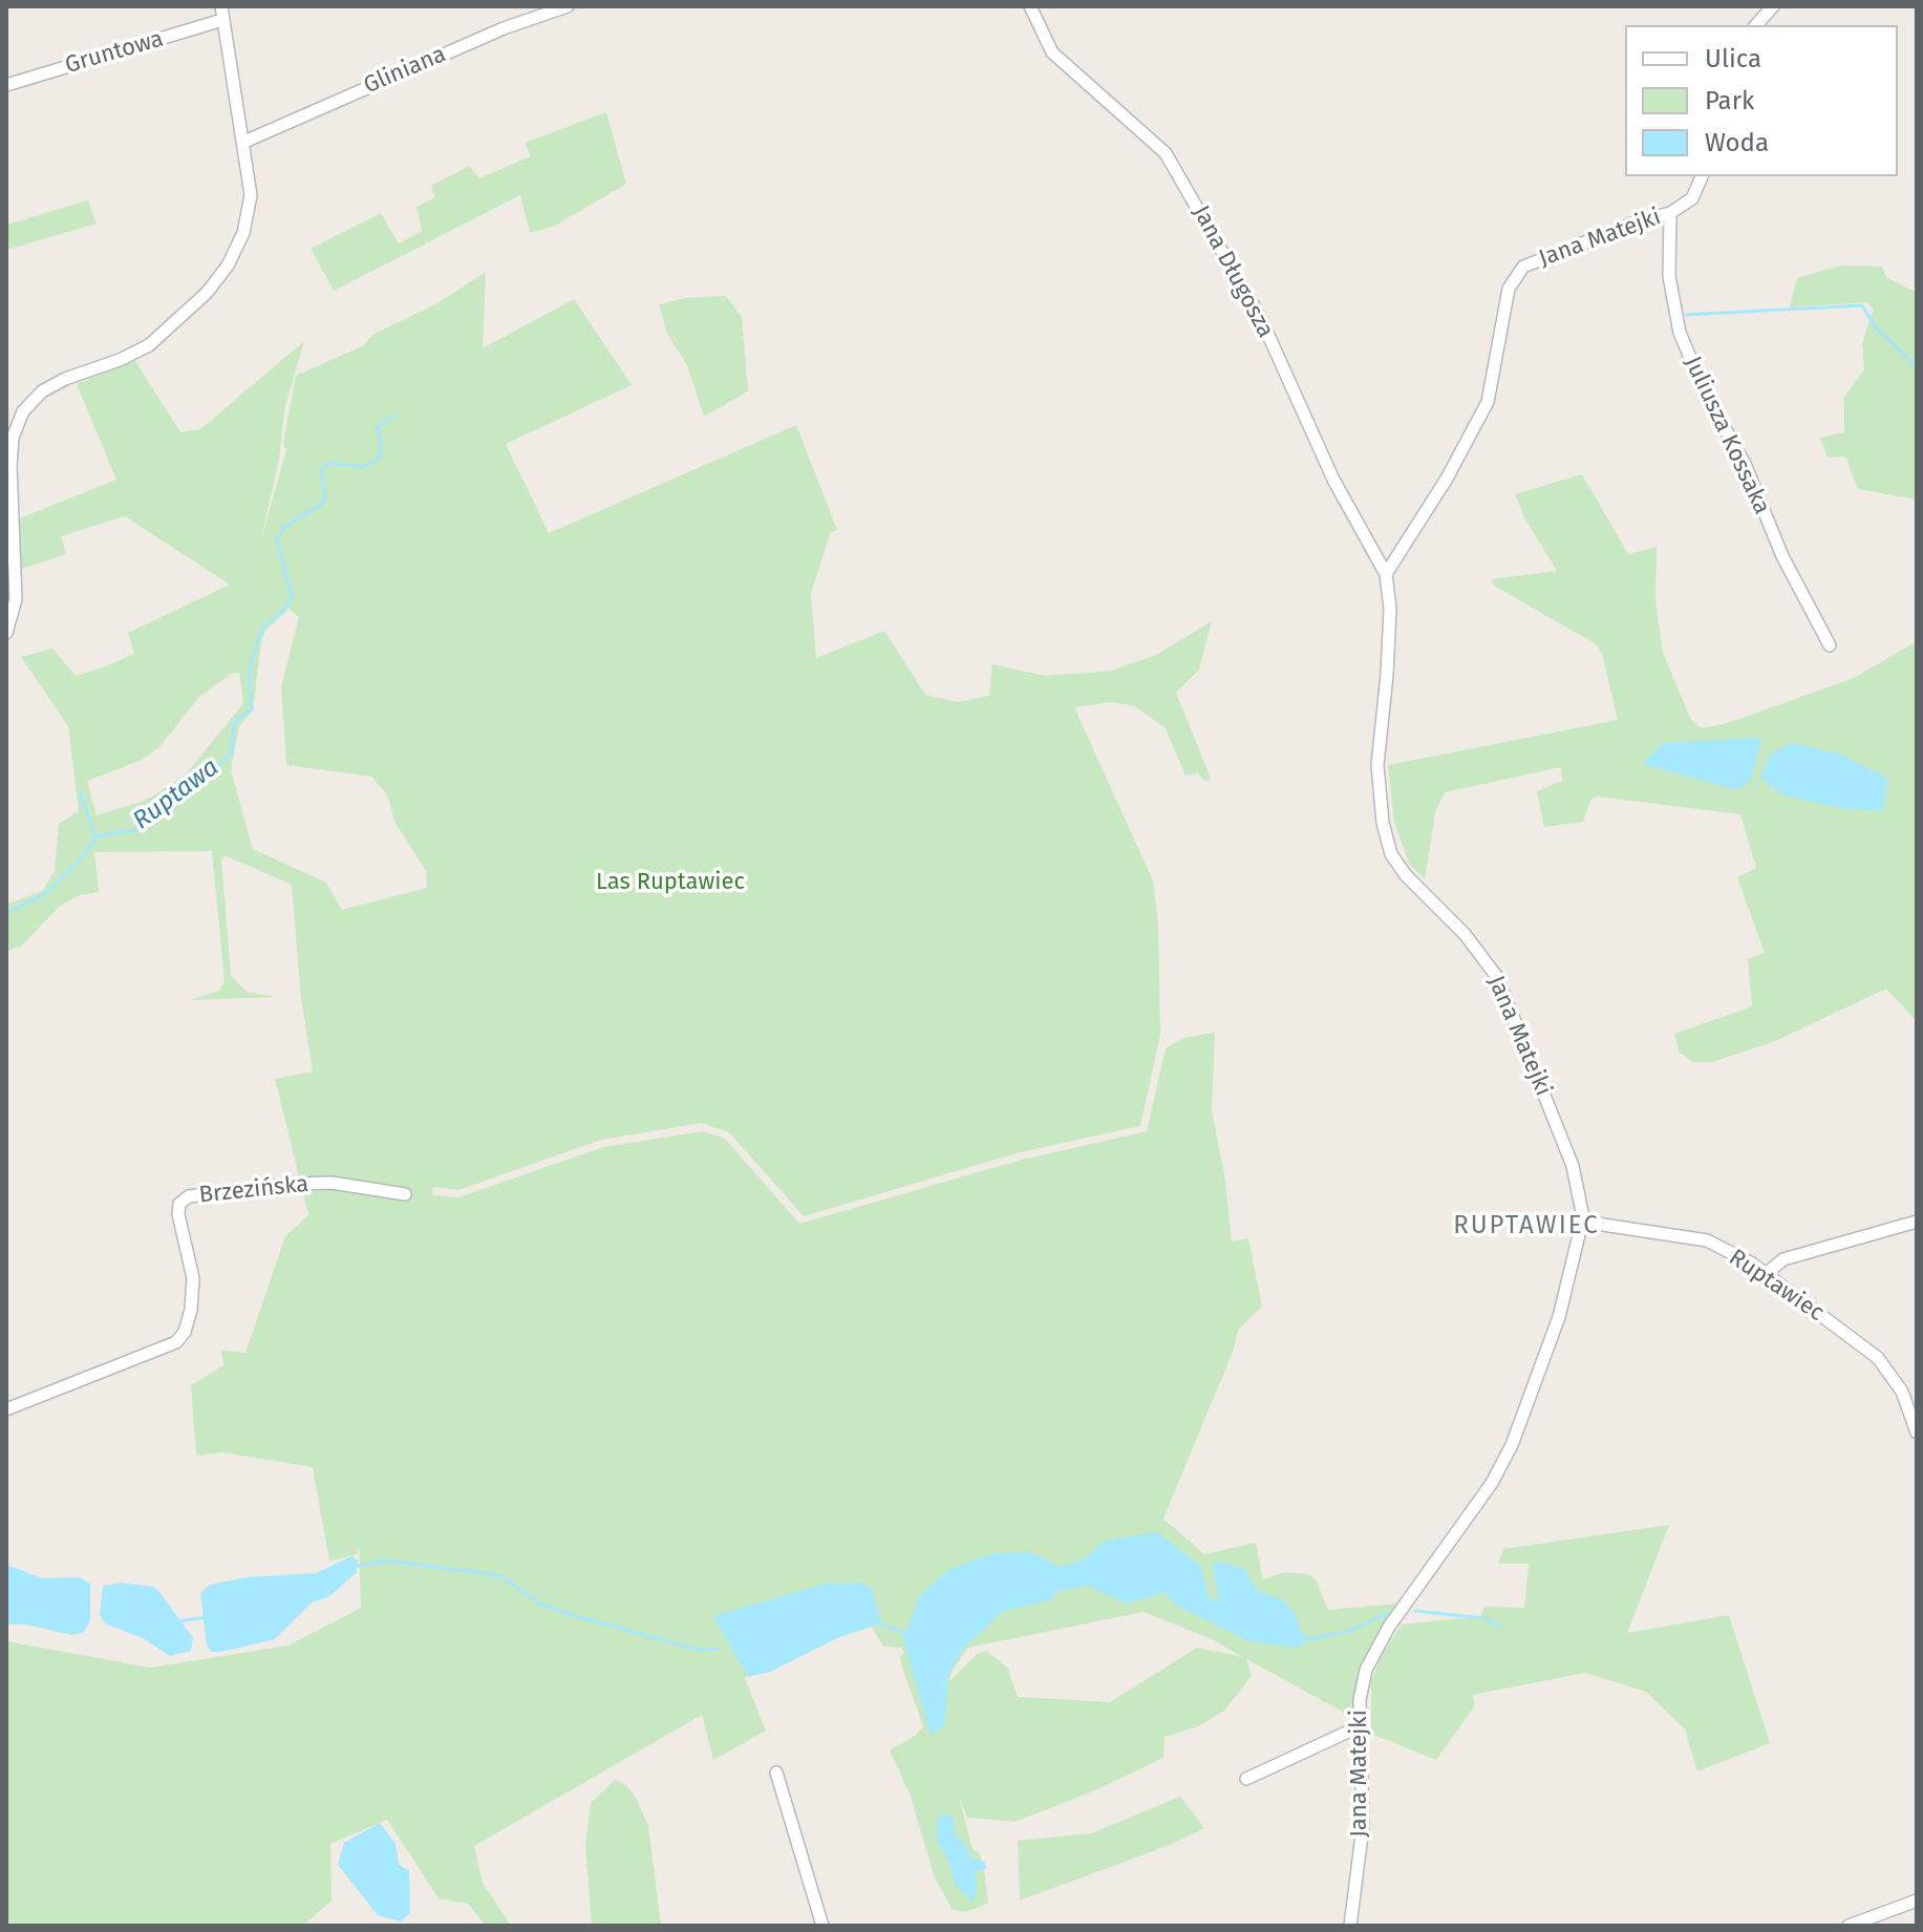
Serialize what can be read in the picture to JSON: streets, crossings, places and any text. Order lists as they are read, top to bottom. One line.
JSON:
{"streets":{"street":["Gruntowa","Gliniana","Jana Matejki","Jana Długosza","Juliusza Kossaka","Brzezińska","Ruptawiec"]},"crossings":[["Jana Matejki","Jana Długosza"],["Jana Matejki","Juliusza Kossaka"],["Jana Matejki","Ruptawiec"]],"districts":["RUPTAWIEC"],"water":["Ruptawa"],"parks":["Las Ruptawiec"],"legend":["Ulica","Park","Woda"]}
